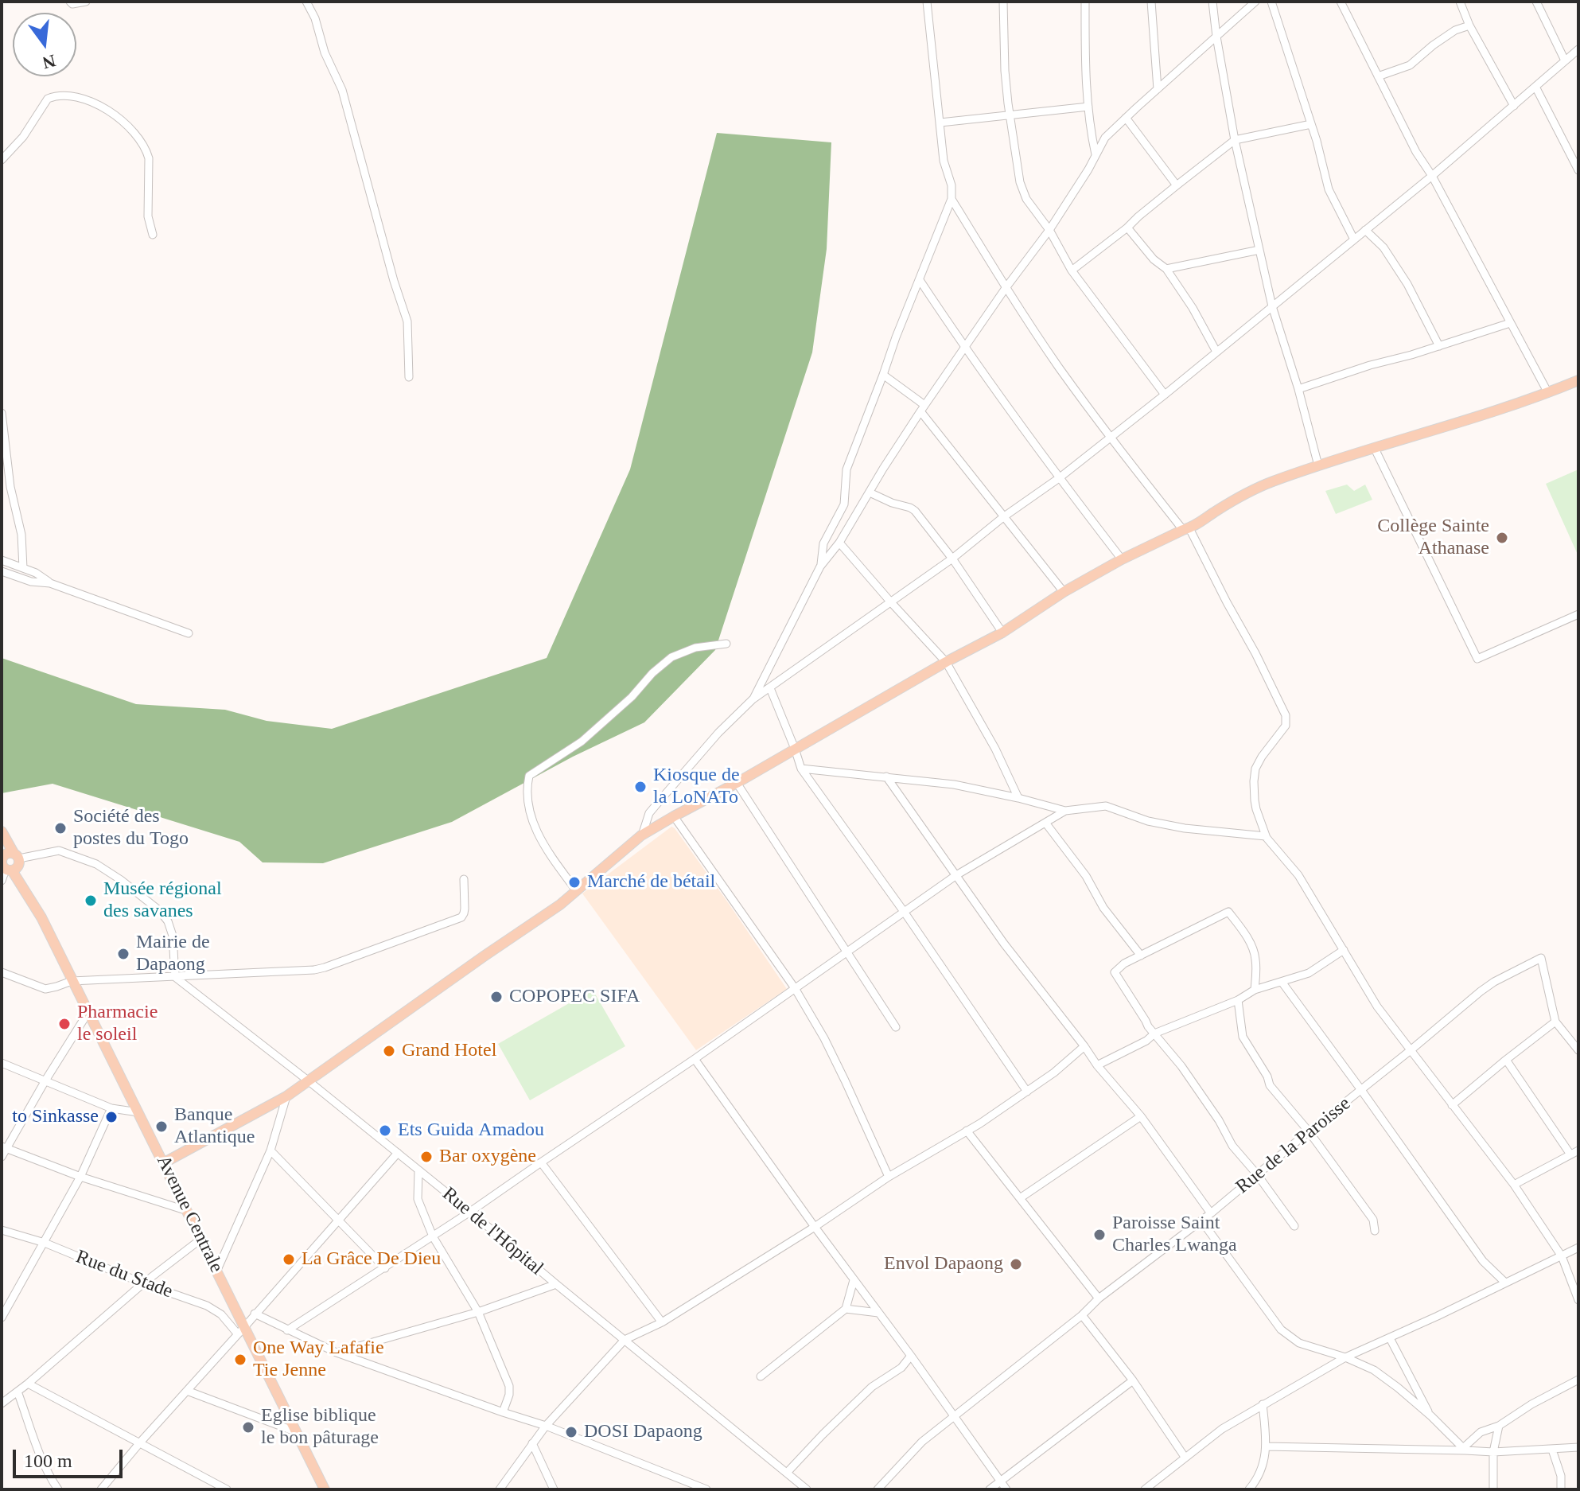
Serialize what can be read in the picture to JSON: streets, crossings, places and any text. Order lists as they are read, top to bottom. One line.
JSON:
{"streets":{"main road":["Avenue Centrale"],"street":["Rue de la Paroisse","Rue de l'Hôpital","Rue du Stade"]},"crossings":[["Avenue Centrale","Rue du Stade"]],"places":["Collège Sainte Athanase","Kiosque de la LoNATo","Société des postes du Togo","Marché de bétail","Musée régional des savanes","Mairie de Dapaong","COPOPEC SIFA","Pharmacie le soleil","Grand Hotel","to Sinkasse","Banque Atlantique","Ets Guida Amadou","Bar oxygène","Paroisse Saint Charles Lwanga","La Grâce De Dieu","Envol Dapaong","One Way Lafafie Tie Jenne","Eglise biblique le bon pâturage","DOSI Dapaong"],"scale_bar":"100 m","north":"bottom"}
